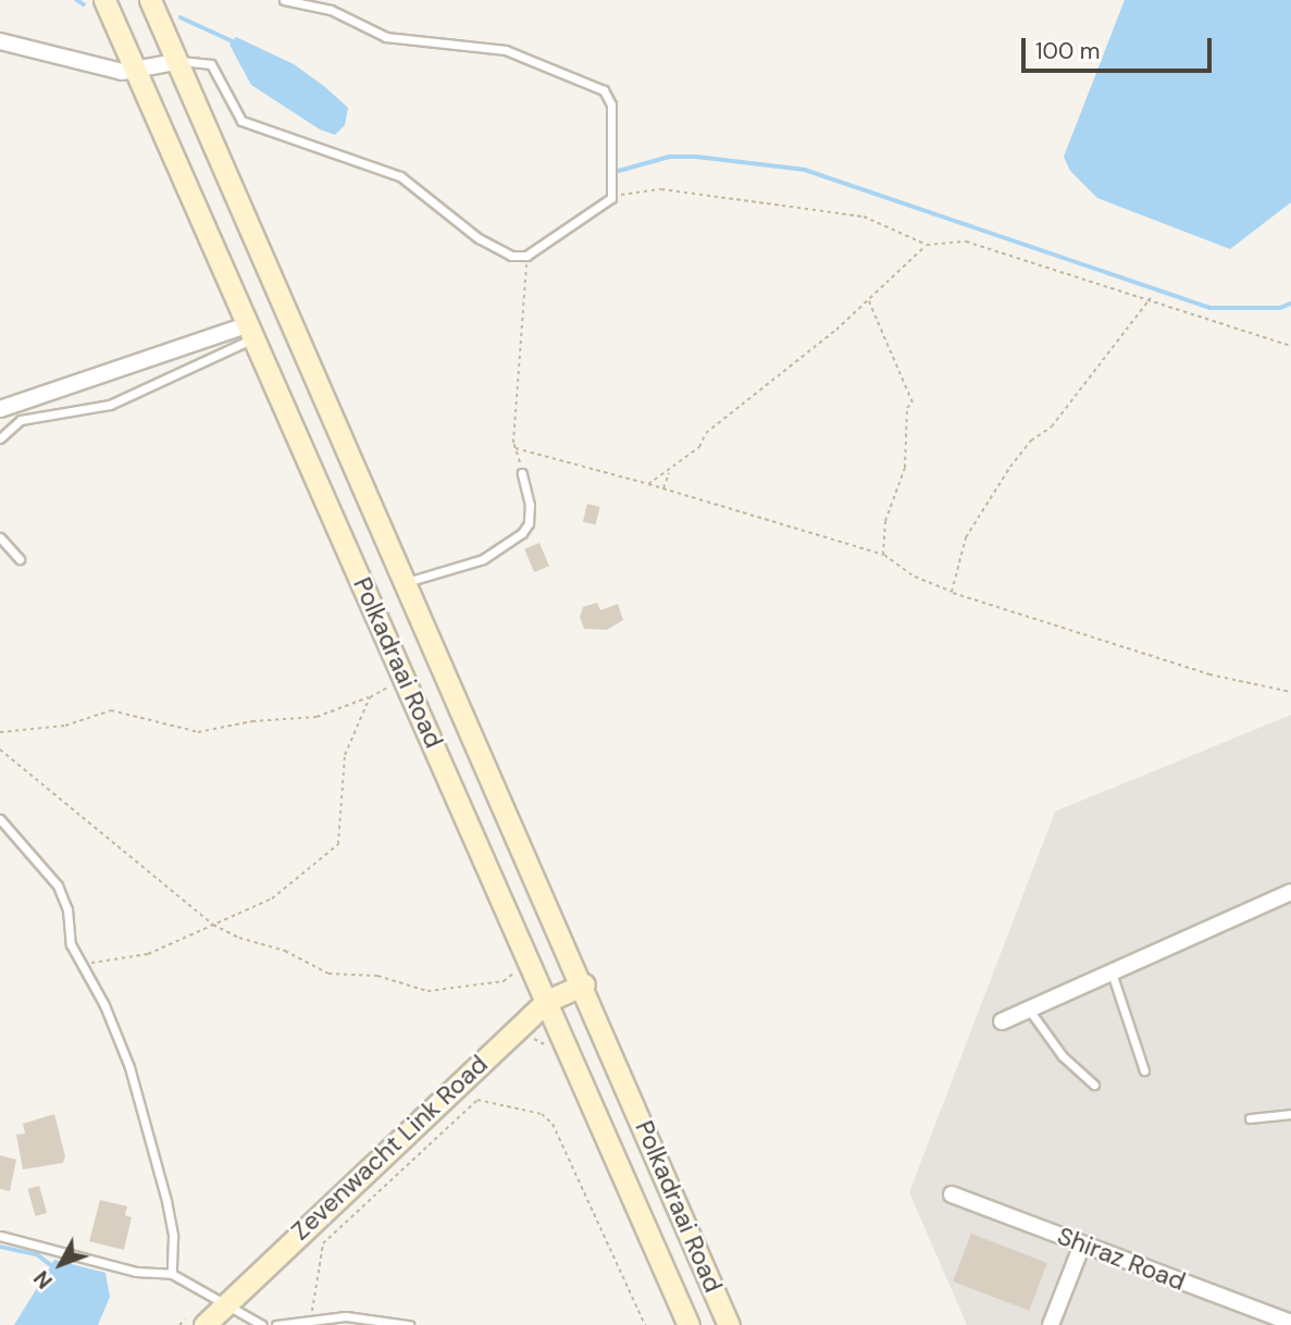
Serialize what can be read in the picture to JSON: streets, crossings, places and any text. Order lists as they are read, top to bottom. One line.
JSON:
{"streets":{"main road":["Polkadraai Road","Zevenwacht Link Road"],"street":["Shiraz Road"]},"crossings":[["Polkadraai Road","Zevenwacht Link Road"]],"scale_bar":"100 m","north":"bottom left"}
